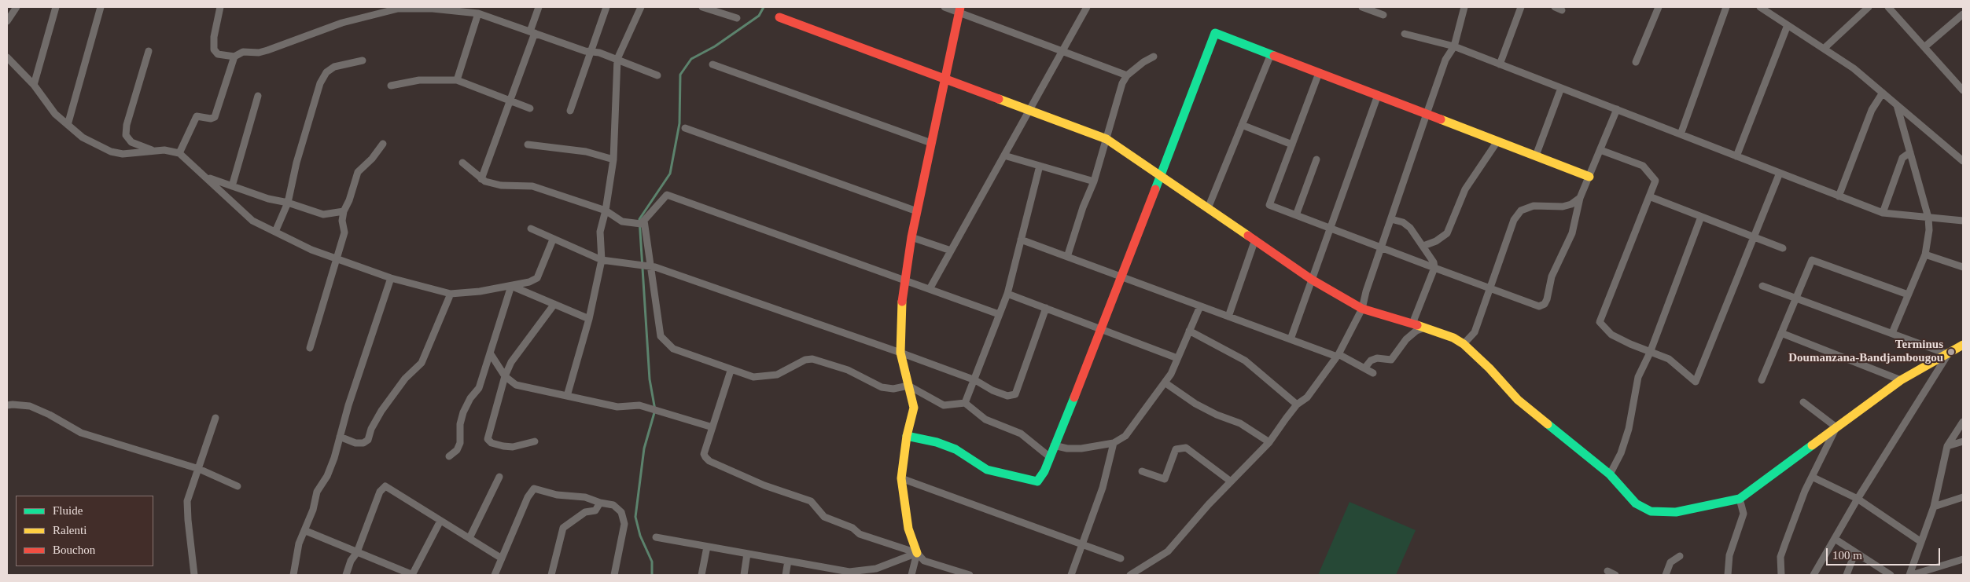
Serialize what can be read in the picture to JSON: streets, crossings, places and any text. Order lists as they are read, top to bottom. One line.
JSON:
{"places":["Terminus Doumanzana-Bandjambougou"],"legend":["Fluide","Ralenti","Bouchon"],"scale_bar":"100 m"}
